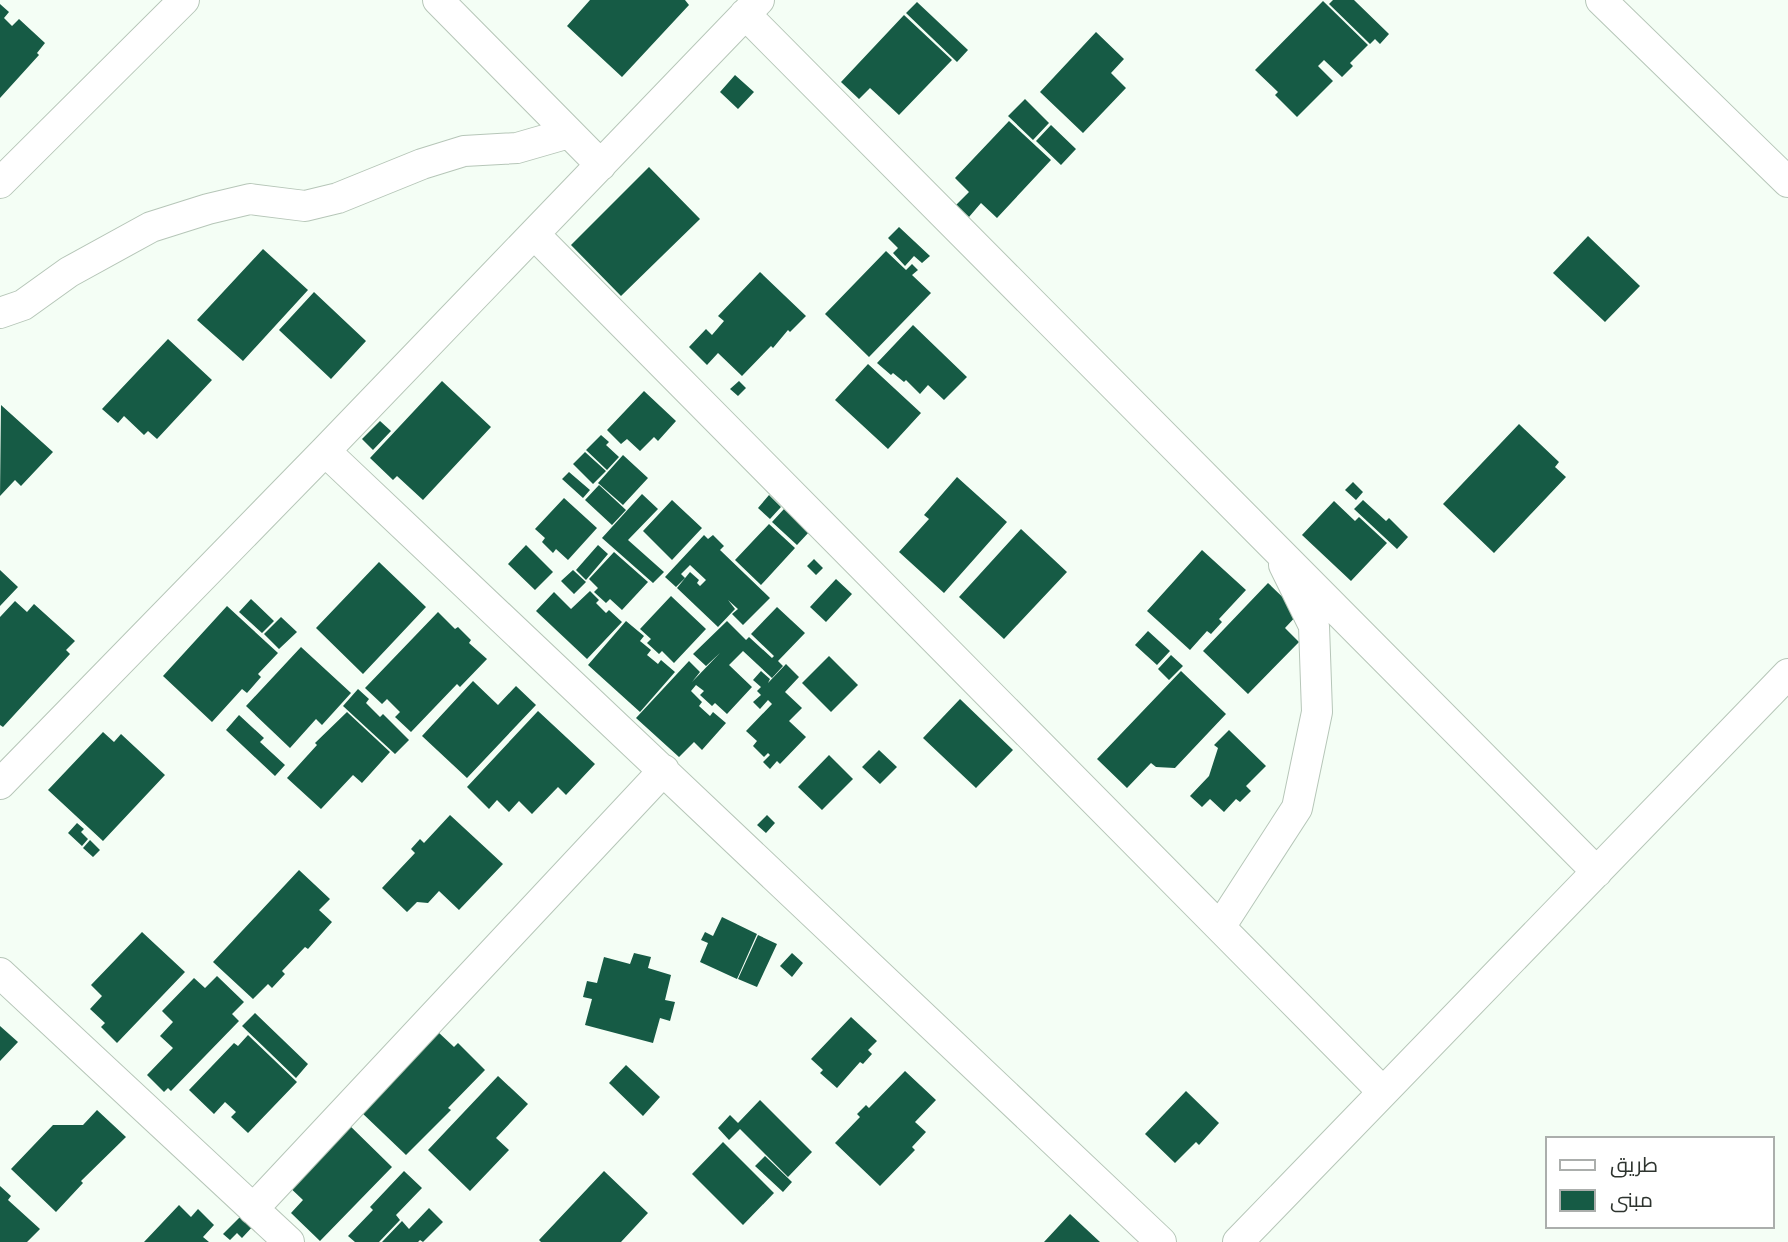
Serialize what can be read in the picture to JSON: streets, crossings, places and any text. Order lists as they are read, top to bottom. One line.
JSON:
{"legend":["طريق","مبنى"]}
